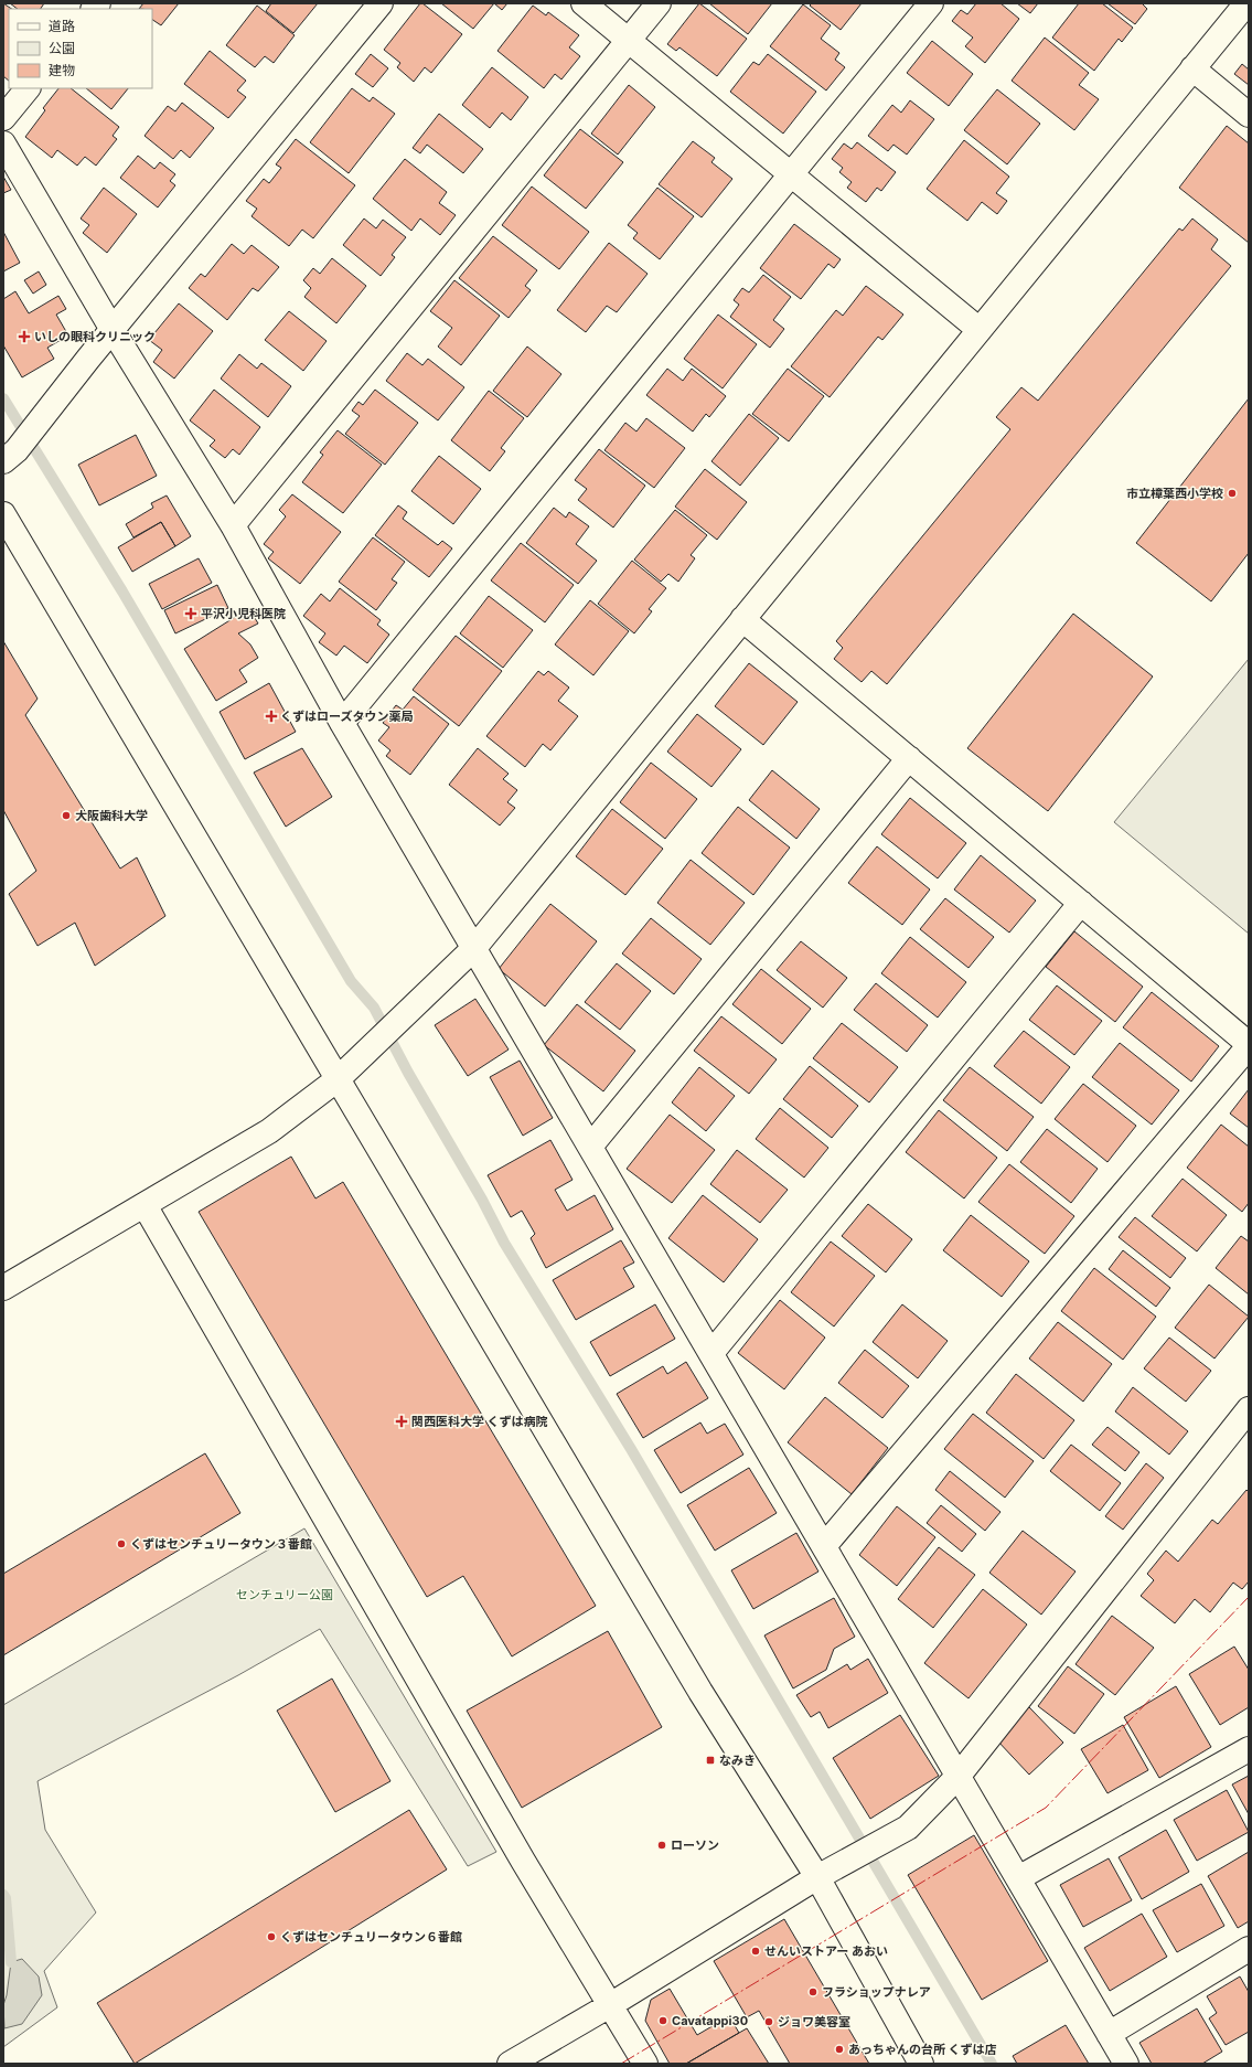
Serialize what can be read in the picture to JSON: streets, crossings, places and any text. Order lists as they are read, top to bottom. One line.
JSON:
{"parks":["センチュリー公園"],"places":{"health":["いしの眼科クリニック","平沢小児科医院","くずはローズタウン薬局","関西医科大学 くずは病院"],"other":["市立樟葉西小学校","大阪歯科大学","くずはセンチュリータウン３番館","ローソン","くずはセンチュリータウン６番館","せんいストアー あおい","フラショップナレア","Cavatappi30","ジョワ美容室","あっちゃんの台所 くずは店"],"transit":["なみき"]},"legend":["道路","公園","建物"]}
